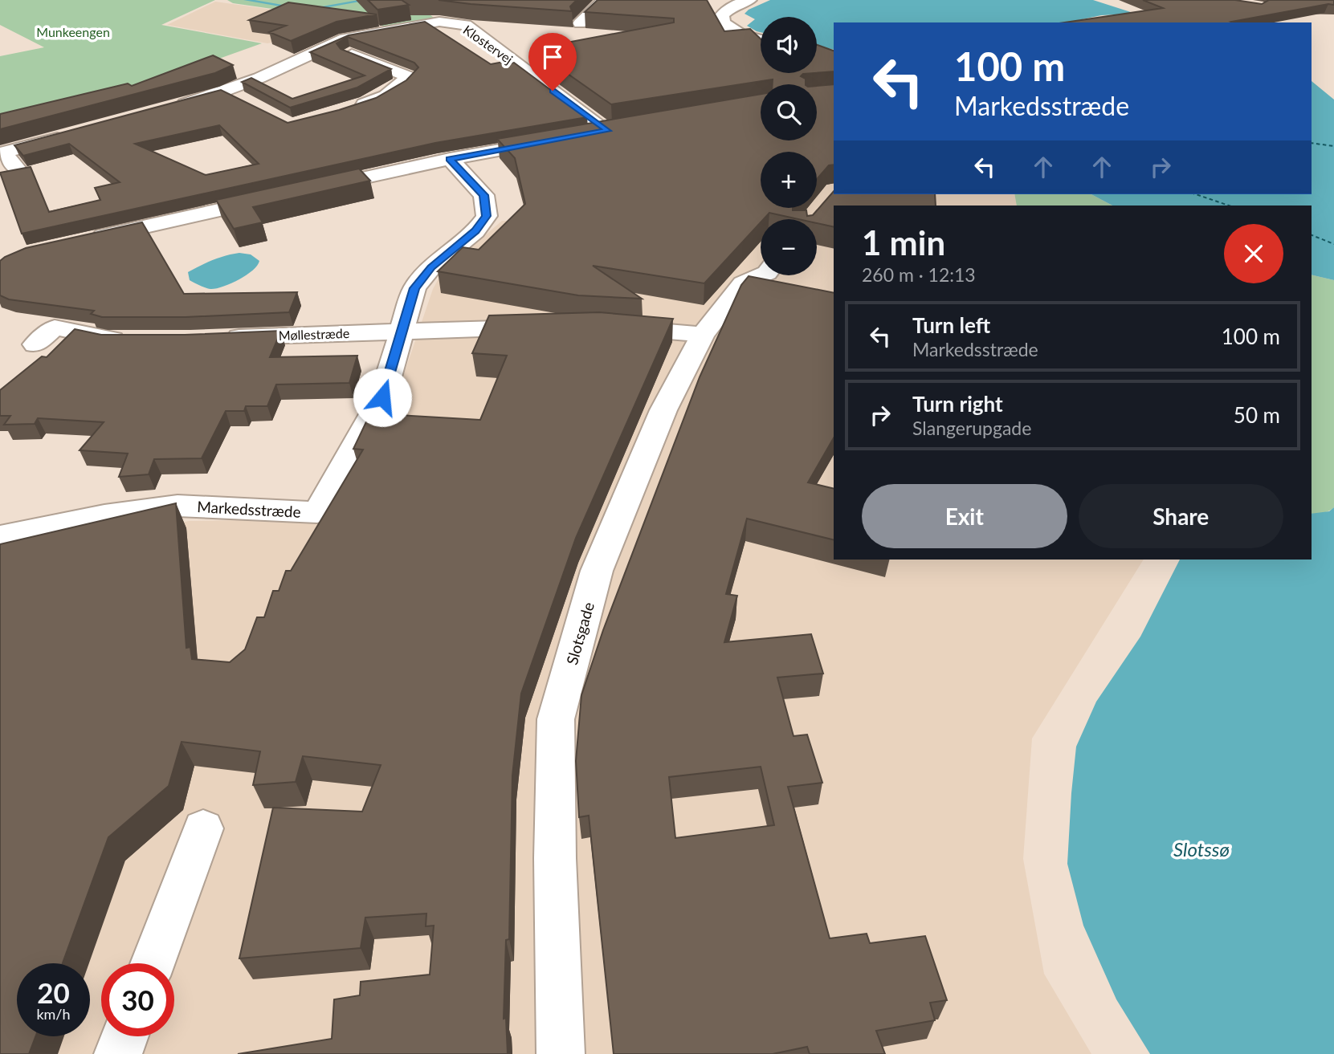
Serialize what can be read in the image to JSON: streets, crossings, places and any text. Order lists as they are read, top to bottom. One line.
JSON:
{"streets":{"street":["Klostervej","Møllestræde","Markedsstræde","Slotsgade"]},"crossings":[["Møllestræde","Markedsstræde"]],"water":["Slotssø"],"parks":["Munkeengen"],"page":{"map_buttons":["+","−"],"turn":["100 m","Markedsstræde"],"heading":["1 min","260 m · 12:13"],"list":[{"name":"Turn left","note":"Markedsstræde","value":"100 m"},{"name":"Turn right","note":"Slangerupgade","value":"50 m"}],"buttons":["Exit","Share"],"speed":"20 km/h","limit":"30"}}
